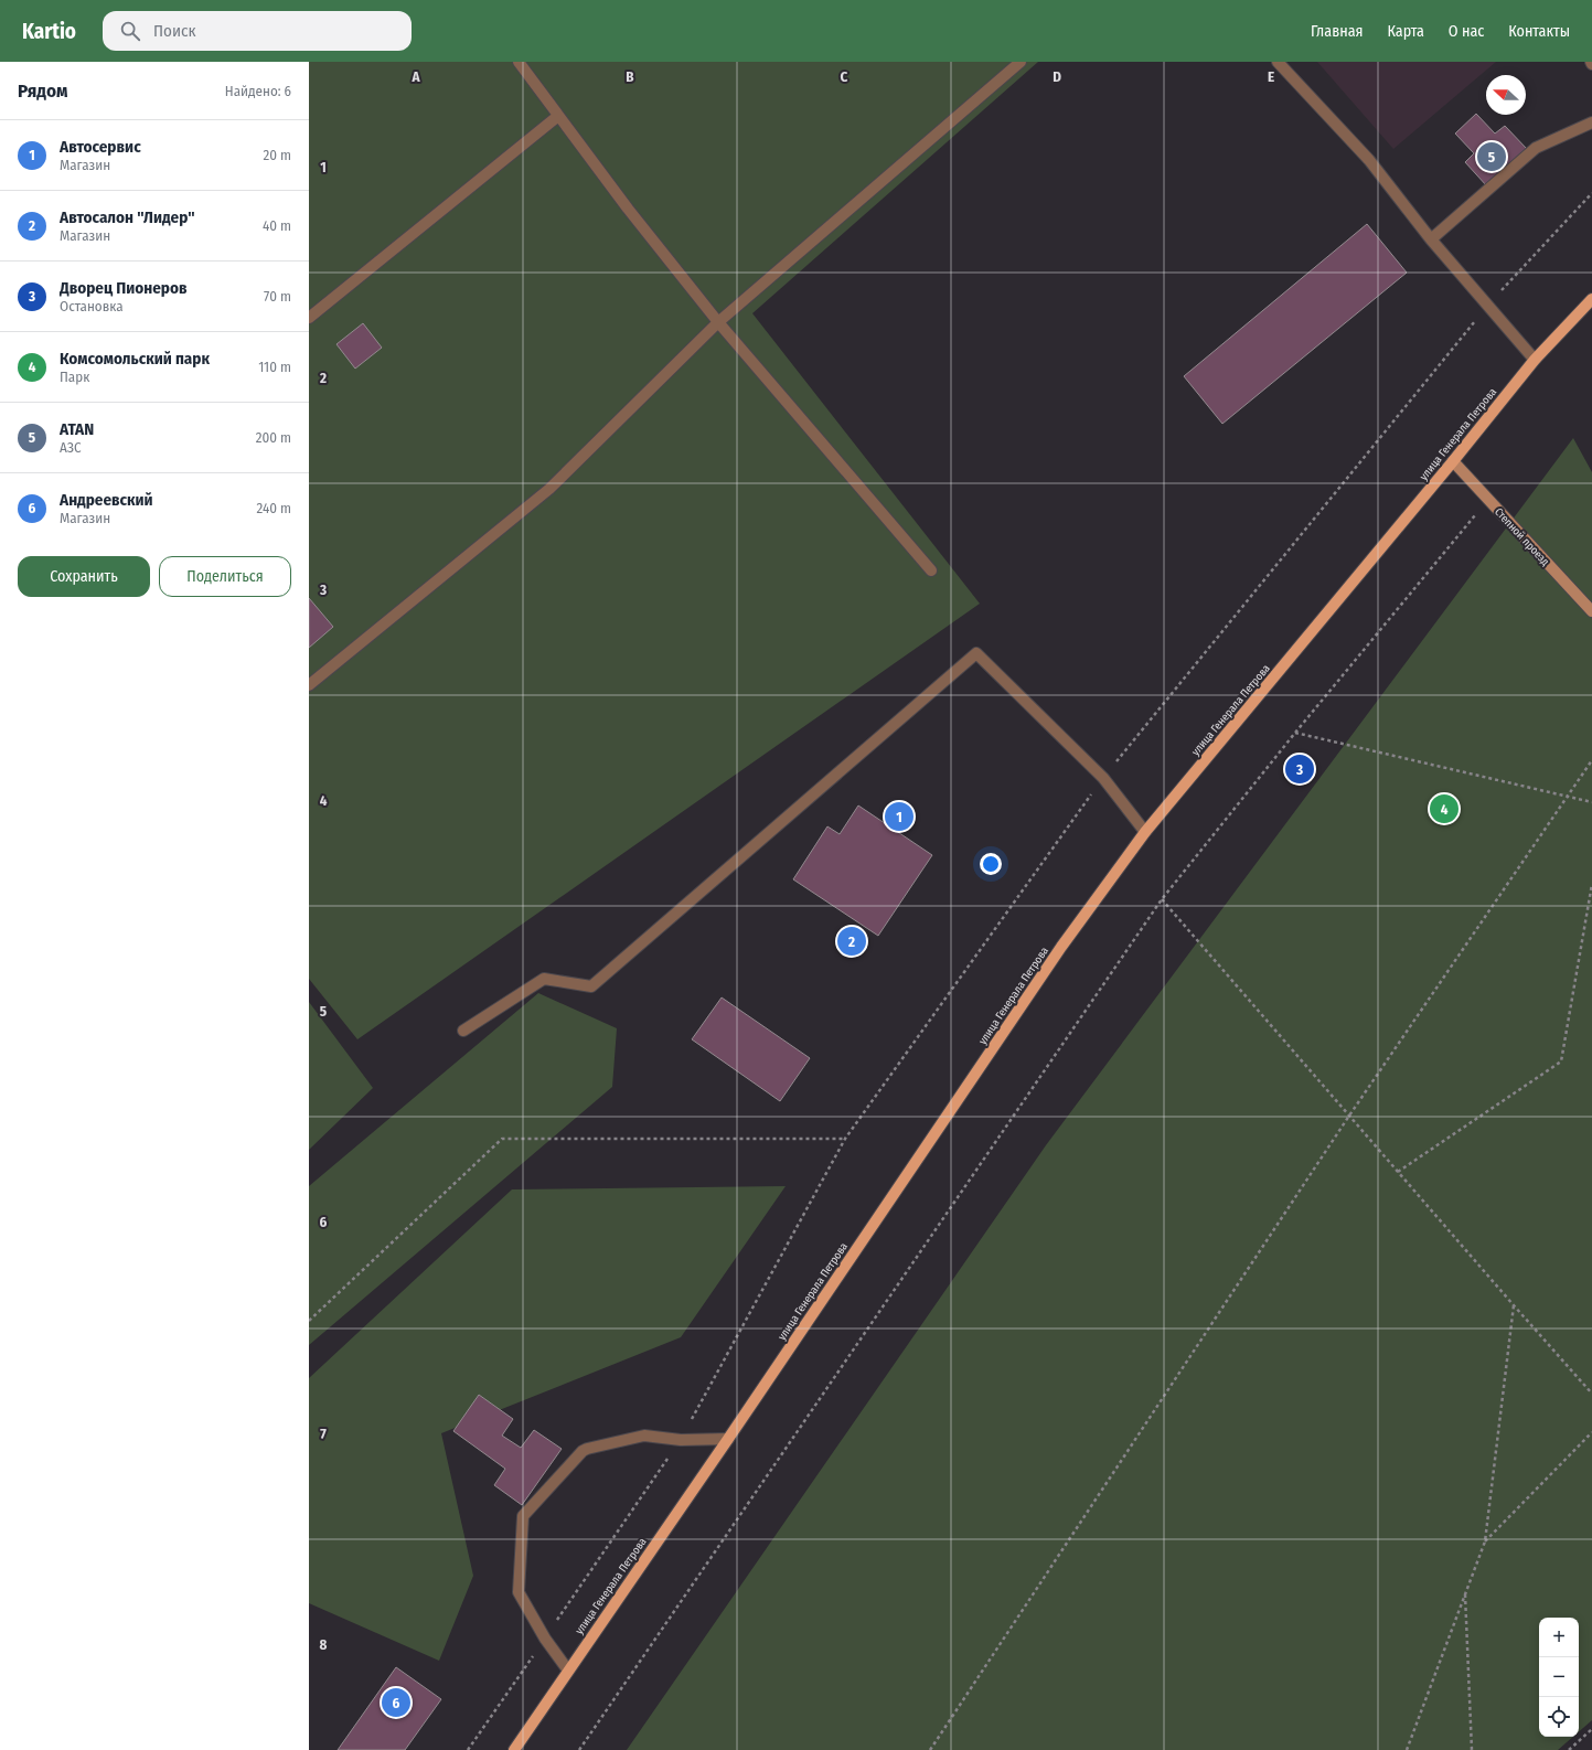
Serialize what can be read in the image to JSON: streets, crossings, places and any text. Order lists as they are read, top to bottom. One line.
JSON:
{"streets":{"main road":["улица Генерала Петрова","Степной проезд"]},"crossings":[["улица Генерала Петрова","Степной проезд"]],"north":"left","page":{"header":"Kartio","search":"Поиск","nav":["Главная","Карта","О нас","Контакты"],"heading":["Рядом","Найдено: 6"],"list":[{"mark":"1","name":"Автосервис","note":"Магазин","value":"20 m"},{"mark":"2","name":"Автосалон \"Лидер\"","note":"Магазин","value":"40 m"},{"mark":"3","name":"Дворец Пионеров","note":"Остановка","value":"70 m"},{"mark":"4","name":"Комсомольский парк","note":"Парк","value":"110 m"},{"mark":"5","name":"ATAN","note":"АЗС","value":"200 m"},{"mark":"6","name":"Андреевский","note":"Магазин","value":"240 m"}],"pins":["5","3","4","1","2","6"],"buttons":["Сохранить","Поделиться"],"map_buttons":["+","−"]},"grid":{"columns":["A","B","C","D","E"],"rows":["1","2","3","4","5","6","7","8"]}}
